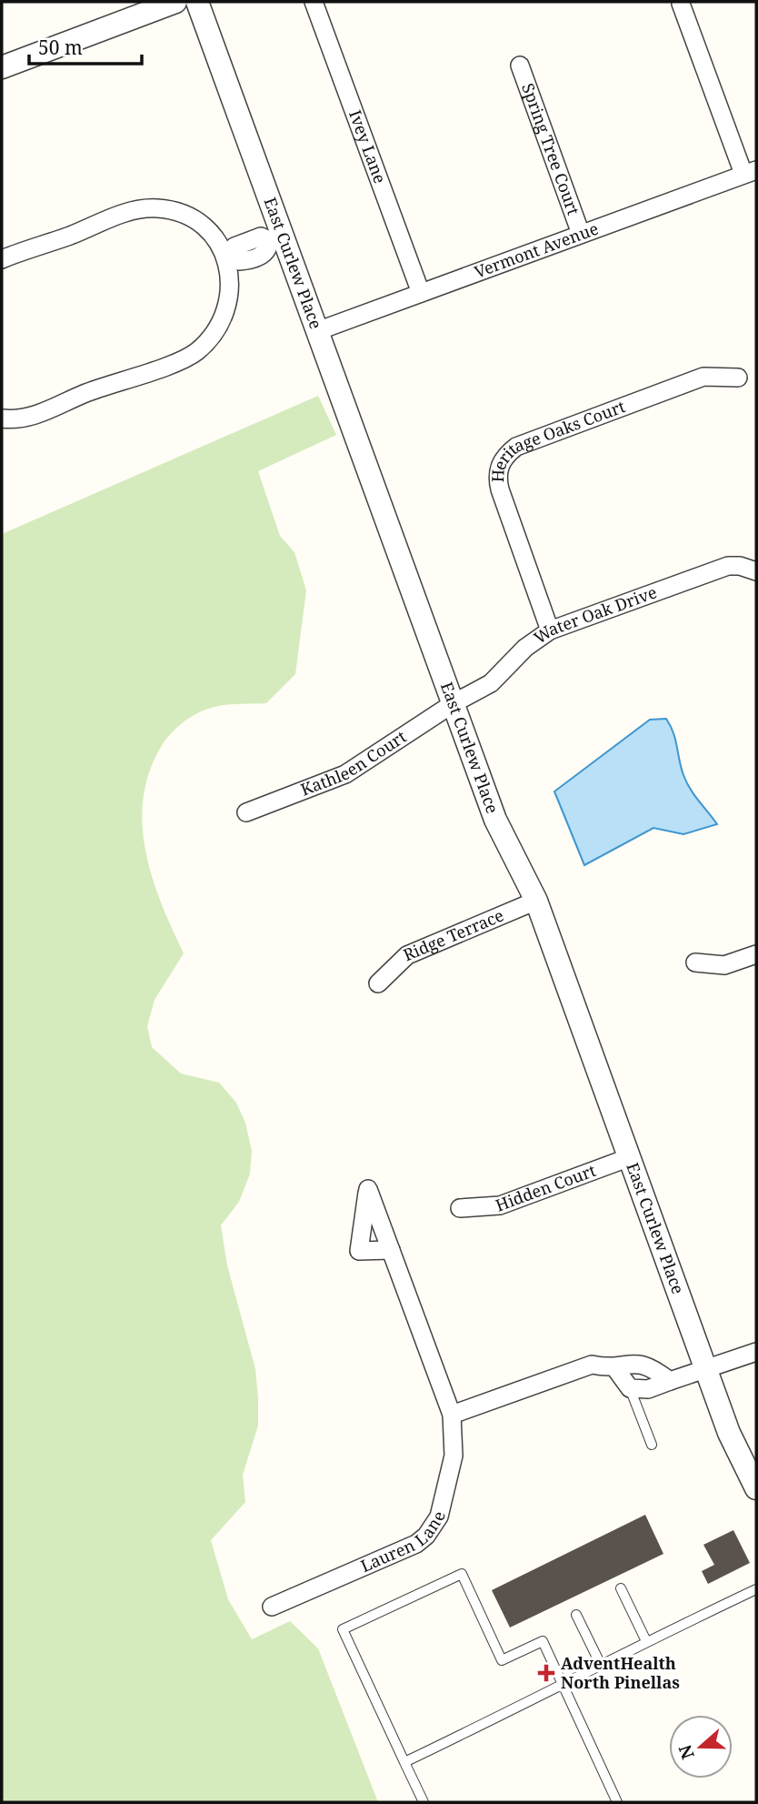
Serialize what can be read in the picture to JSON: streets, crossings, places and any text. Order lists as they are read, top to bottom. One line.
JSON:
{"streets":{"street":["Ivey Lane","Spring Tree Court","Vermont Avenue","East Curlew Place","Heritage Oaks Court","Water Oak Drive","Kathleen Court","Ridge Terrace","Hidden Court","Lauren Lane"]},"crossings":[["Ivey Lane","Vermont Avenue"],["Spring Tree Court","Vermont Avenue"],["Vermont Avenue","East Curlew Place"],["East Curlew Place","Water Oak Drive"],["East Curlew Place","Kathleen Court"],["East Curlew Place","Ridge Terrace"],["East Curlew Place","Hidden Court"],["Heritage Oaks Court","Water Oak Drive"],["Water Oak Drive","Kathleen Court"]],"places":{"health":["AdventHealth North Pinellas"]},"scale_bar":"50 m","north":"left"}
